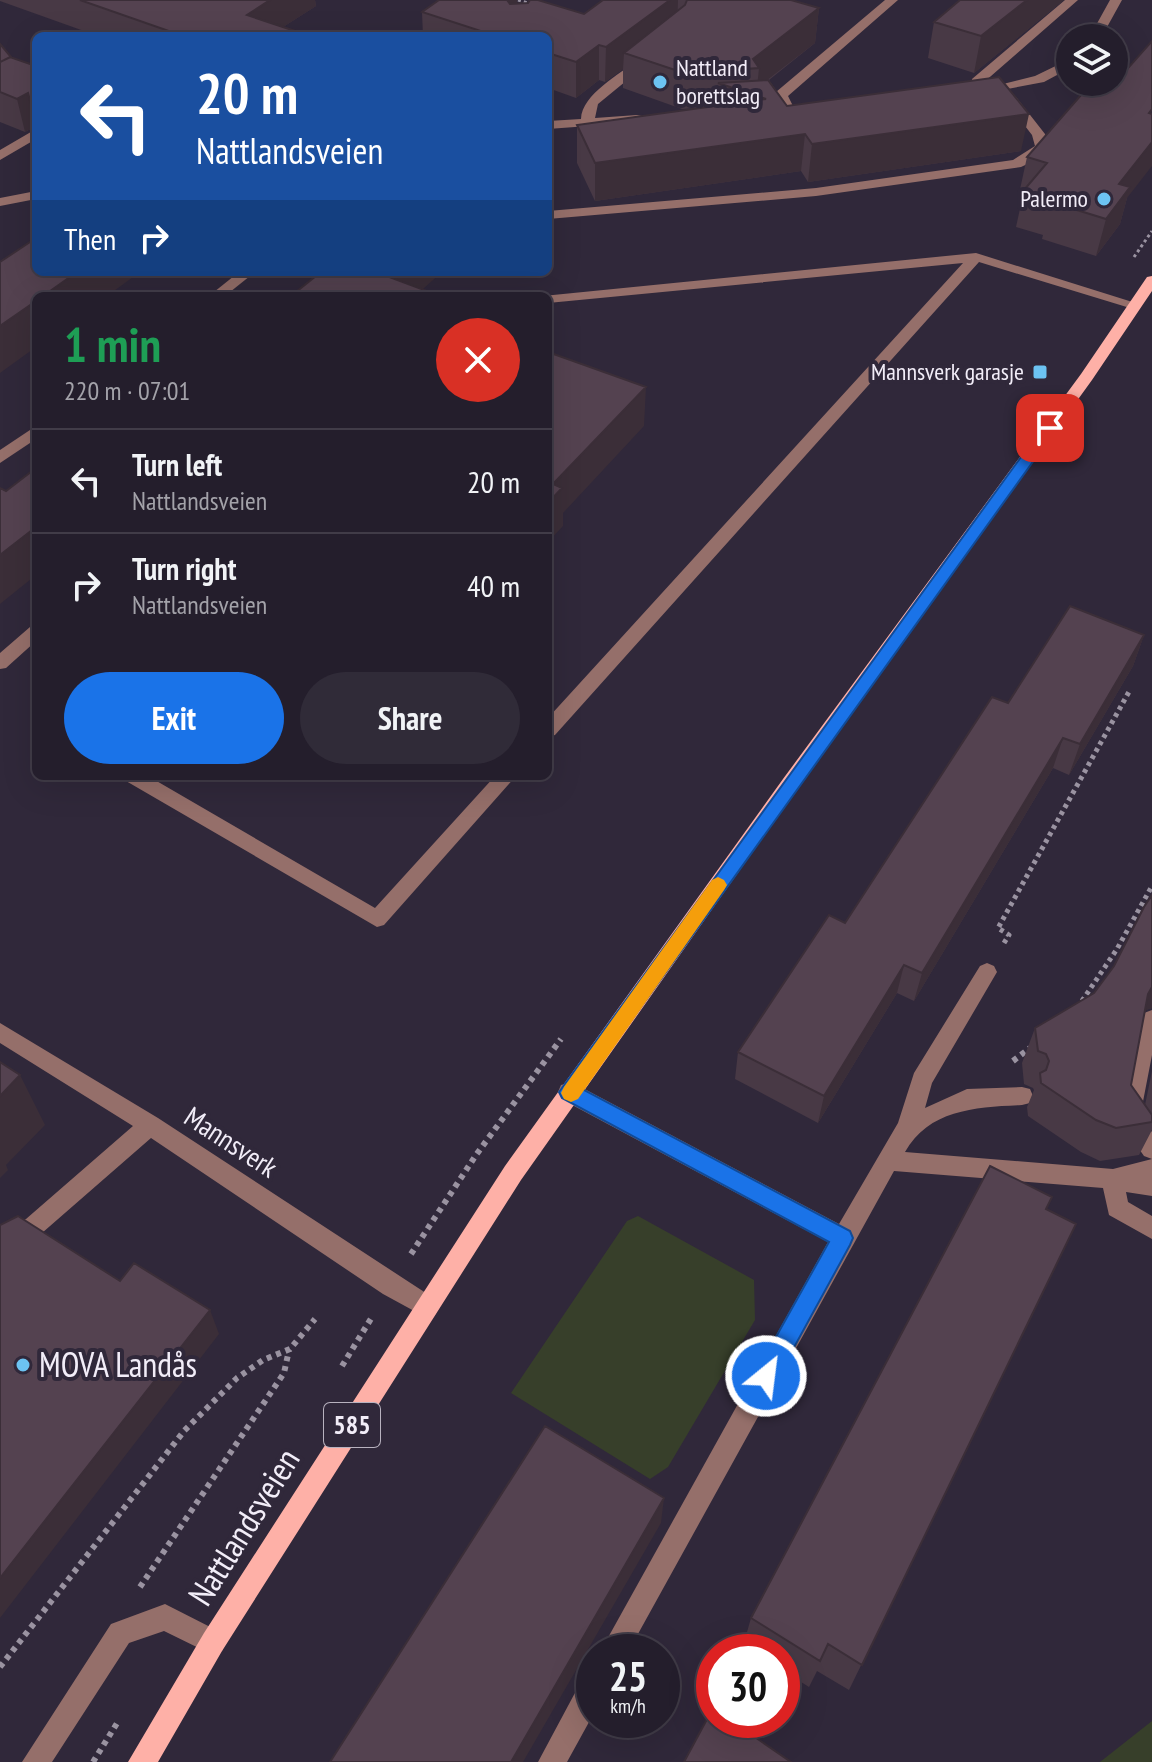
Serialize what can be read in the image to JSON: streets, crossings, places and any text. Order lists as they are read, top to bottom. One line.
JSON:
{"streets":{"main road":["585","Nattlandsveien"],"street":["Mannsverk"]},"crossings":[["Mannsverk","Nattlandsveien"]],"places":{"other":["Nattland borettslag","Palermo","MOVA Landås"],"transit":["Mannsverk garasje"]},"page":{"turn":["20 m","Nattlandsveien"],"then":"Then","heading":["1 min","220 m · 07:01"],"list":[{"name":"Turn left","note":"Nattlandsveien","value":"20 m"},{"name":"Turn right","note":"Nattlandsveien","value":"40 m"}],"buttons":["Exit","Share"],"speed":"25 km/h","limit":"30"}}
